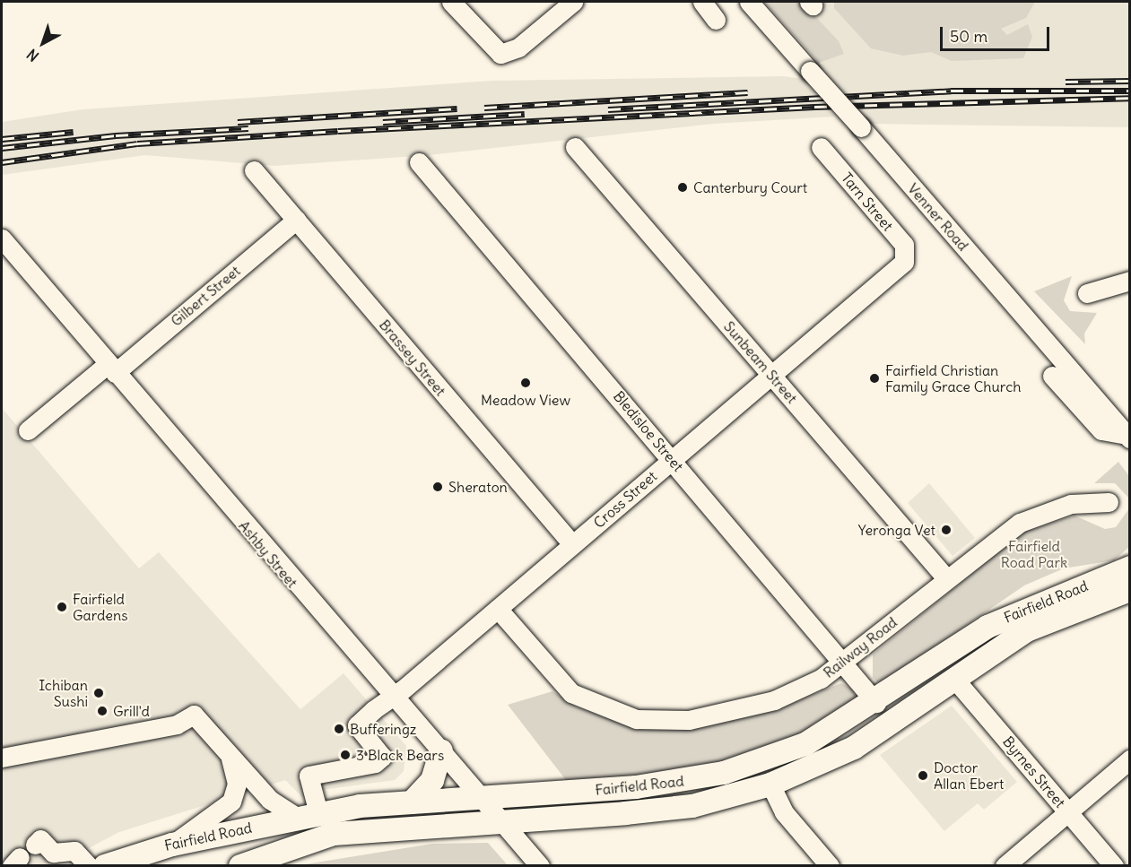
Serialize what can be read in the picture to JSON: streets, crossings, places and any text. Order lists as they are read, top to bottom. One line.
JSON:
{"streets":{"main road":["Fairfield Road"],"street":["Tarn Street","Venner Road","Gilbert Street","Brassey Street","Sunbeam Street","Bledisloe Street","Cross Street","Ashby Street","Railway Road","Byrnes Street"]},"crossings":[["Tarn Street","Cross Street"],["Gilbert Street","Brassey Street"],["Gilbert Street","Ashby Street"],["Brassey Street","Cross Street"],["Sunbeam Street","Cross Street"],["Sunbeam Street","Railway Road"],["Bledisloe Street","Cross Street"],["Bledisloe Street","Fairfield Road"],["Bledisloe Street","Railway Road"],["Cross Street","Ashby Street"],["Cross Street","Fairfield Road"],["Cross Street","Railway Road"],["Ashby Street","Fairfield Road"],["Fairfield Road","Byrnes Street"]],"parks":["Fairfield Road Park"],"places":["Canterbury Court","Fairfield Christian Family Grace Church","Meadow View","Sheraton","Yeronga Vet","Fairfield Gardens","Ichiban Sushi","Grill'd","Bufferingz","3 Black Bears","Doctor Allan Ebert"],"scale_bar":"50 m","north":"bottom left"}
